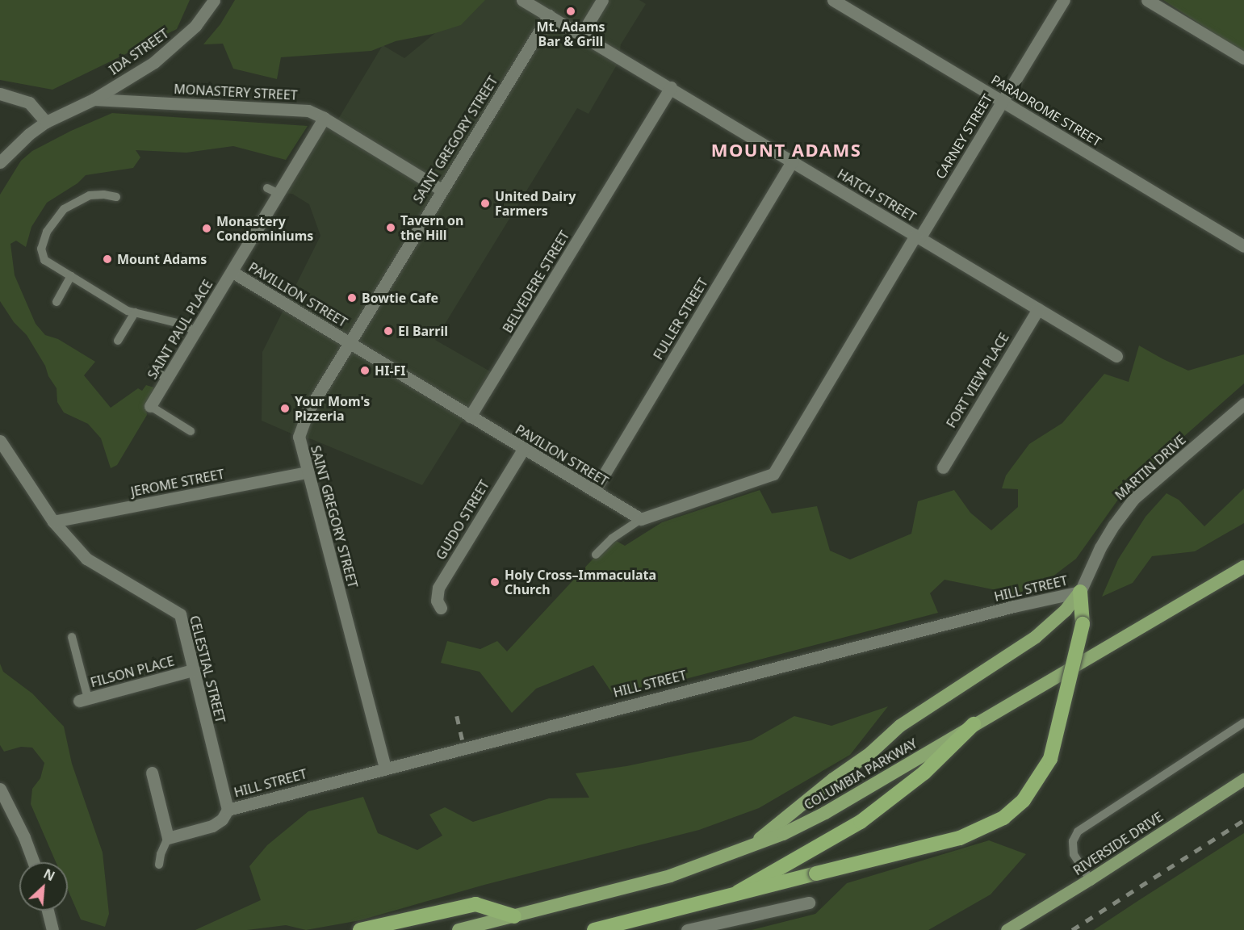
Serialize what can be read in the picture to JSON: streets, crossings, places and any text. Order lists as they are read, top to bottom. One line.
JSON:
{"streets":{"highway":["COLUMBIA PARKWAY"],"main road":["RIVERSIDE DRIVE"],"street":["IDA STREET","MONASTERY STREET","PARADROME STREET","CARNEY STREET","SAINT GREGORY STREET","HATCH STREET","BELVEDERE STREET","PAVILLION STREET","FULLER STREET","SAINT PAUL PLACE","FORT VIEW PLACE","PAVILION STREET","MARTIN DRIVE","JEROME STREET","GUIDO STREET","HILL STREET","CELESTIAL STREET","FILSON PLACE"]},"crossings":[["IDA STREET","MONASTERY STREET"],["MONASTERY STREET","SAINT GREGORY STREET"],["MONASTERY STREET","SAINT PAUL PLACE"],["PARADROME STREET","CARNEY STREET"],["CARNEY STREET","HATCH STREET"],["CARNEY STREET","PAVILION STREET"],["SAINT GREGORY STREET","HATCH STREET"],["SAINT GREGORY STREET","PAVILLION STREET"],["SAINT GREGORY STREET","PAVILION STREET"],["SAINT GREGORY STREET","JEROME STREET"],["SAINT GREGORY STREET","HILL STREET"],["HATCH STREET","BELVEDERE STREET"],["HATCH STREET","FULLER STREET"],["HATCH STREET","FORT VIEW PLACE"],["BELVEDERE STREET","PAVILION STREET"],["PAVILLION STREET","SAINT PAUL PLACE"],["PAVILLION STREET","PAVILION STREET"],["FULLER STREET","PAVILION STREET"],["PAVILION STREET","GUIDO STREET"],["MARTIN DRIVE","HILL STREET"],["JEROME STREET","CELESTIAL STREET"],["HILL STREET","CELESTIAL STREET"],["CELESTIAL STREET","FILSON PLACE"]],"districts":["MOUNT ADAMS"],"places":["Mt. Adams Bar & Grill","United Dairy Farmers","Tavern on the Hill","Monastery Condominiums","Mount Adams","Bowtie Cafe","El Barril","HI-FI","Your Mom's Pizzeria","Holy Cross–Immaculata Church"],"north":"top right"}
